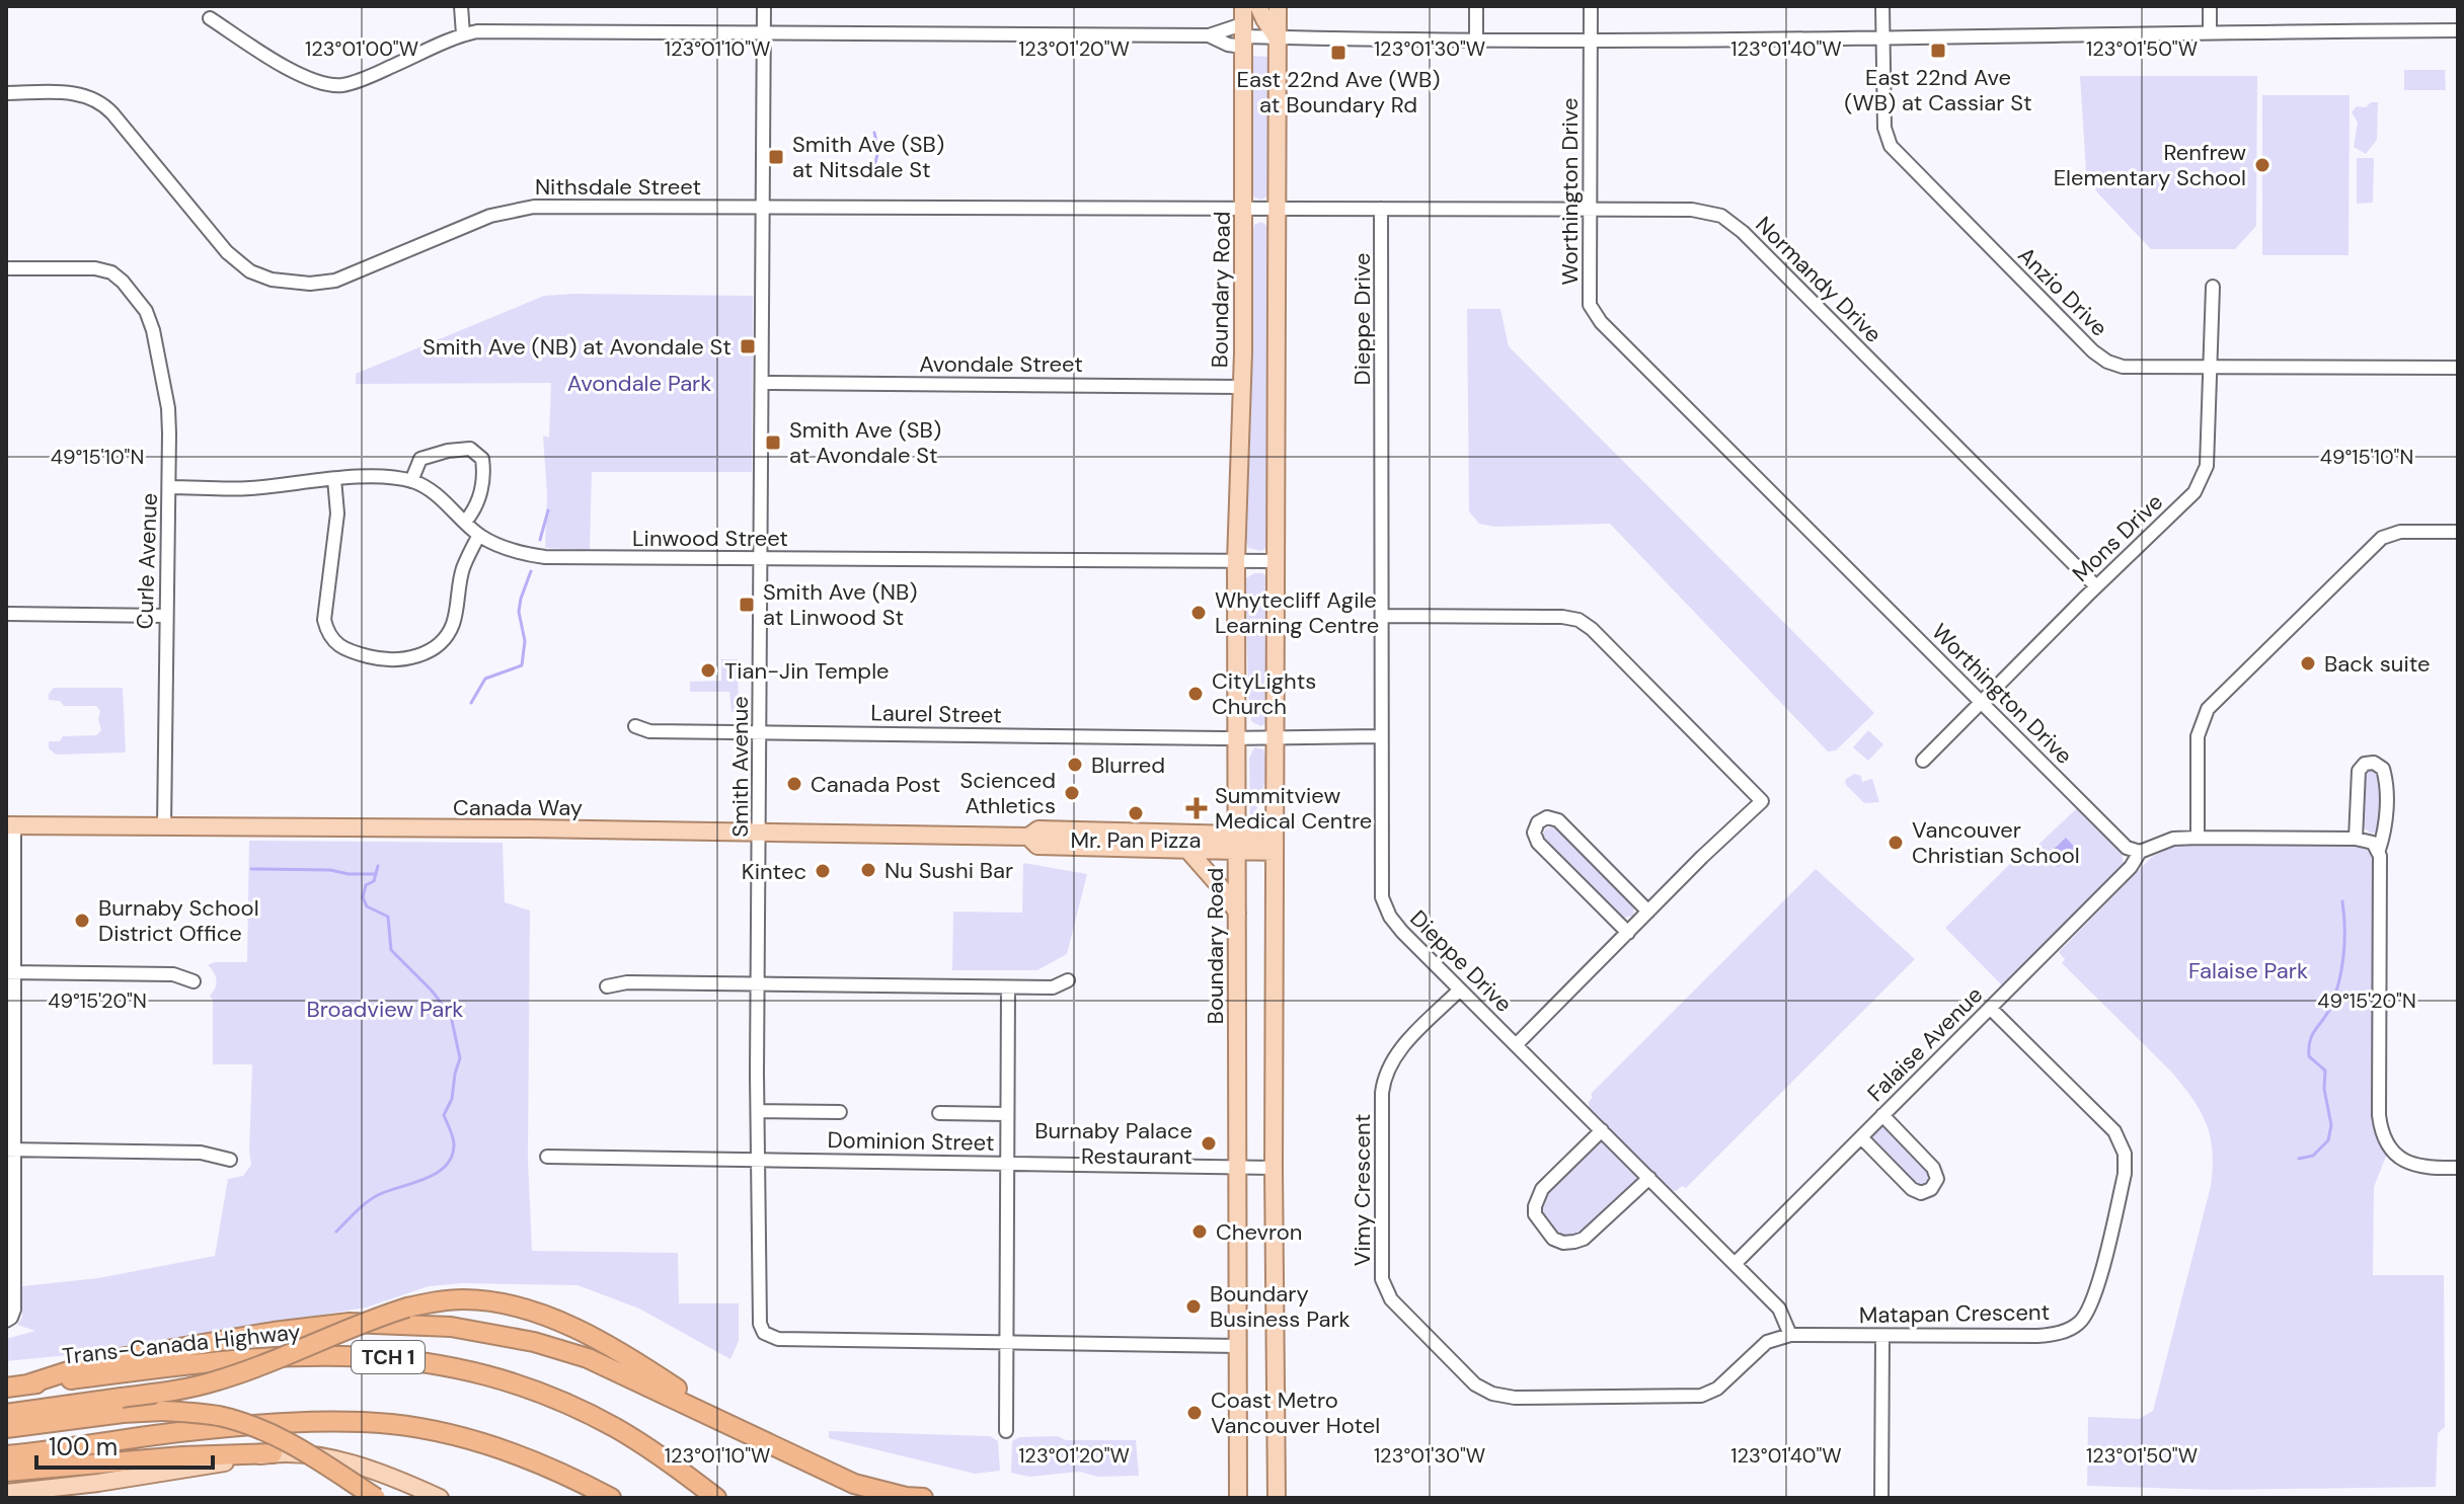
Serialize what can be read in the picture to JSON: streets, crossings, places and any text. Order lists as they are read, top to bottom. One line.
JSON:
{"streets":{"highway":["Trans-Canada Highway","TCH 1"],"main road":["Boundary Road","Canada Way"],"street":["Nithsdale Street","Worthington Drive","Normandy Drive","Anzio Drive","Dieppe Drive","Avondale Street","Linwood Street","Mons Drive","Curle Avenue","Laurel Street","Smith Avenue","Falaise Avenue","Dominion Street","Vimy Crescent","Matapan Crescent"]},"crossings":[["Nithsdale Street","Normandy Drive"],["Nithsdale Street","Boundary Road"],["Nithsdale Street","Smith Avenue"],["Worthington Drive","Normandy Drive"],["Worthington Drive","Mons Drive"],["Worthington Drive","Falaise Avenue"],["Normandy Drive","Dieppe Drive"],["Normandy Drive","Mons Drive"],["Boundary Road","Avondale Street"],["Boundary Road","Linwood Street"],["Boundary Road","Laurel Street"],["Boundary Road","Canada Way"],["Boundary Road","Dominion Street"],["Anzio Drive","Mons Drive"],["Dieppe Drive","Laurel Street"],["Dieppe Drive","Falaise Avenue"],["Dieppe Drive","Vimy Crescent"],["Dieppe Drive","Matapan Crescent"],["Avondale Street","Smith Avenue"],["Linwood Street","Smith Avenue"],["Curle Avenue","Canada Way"],["Laurel Street","Smith Avenue"],["Smith Avenue","Canada Way"],["Smith Avenue","Dominion Street"],["Falaise Avenue","Matapan Crescent"],["Vimy Crescent","Matapan Crescent"]],"parks":["Avondale Park","Falaise Park","Broadview Park"],"places":{"transit":["East 22nd Ave (WB) at Cassiar St","East 22nd Ave (WB) at Boundary Rd","Smith Ave (SB) at Nitsdale St","Smith Ave (NB) at Avondale St","Smith Ave (SB) at Avondale St","Smith Ave (NB) at Linwood St"],"other":["Renfrew Elementary School","Whytecliff Agile Learning Centre","Back suite","Tian-Jin Temple","CityLights Church","Blurred","Canada Post","Scienced Athletics","Mr. Pan Pizza","Vancouver Christian School","Nu Sushi Bar","Kintec","Burnaby School District Office","Burnaby Palace Restaurant","Chevron","Boundary Business Park","Coast Metro Vancouver Hotel"],"health":["Summitview Medical Centre"]},"scale_bar":"100 m","coordinates":["123°01'00\"W","123°01'10\"W","123°01'20\"W","123°01'30\"W","123°01'40\"W","123°01'50\"W","49°15'10\"N","49°15'20\"N"]}
